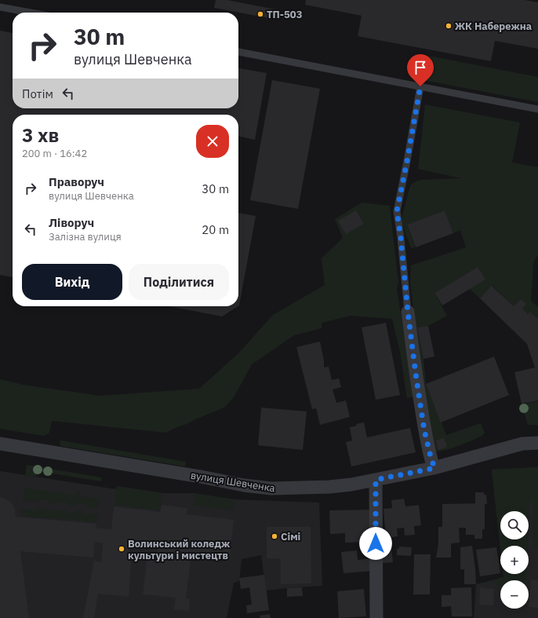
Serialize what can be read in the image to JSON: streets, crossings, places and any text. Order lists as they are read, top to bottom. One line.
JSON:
{"streets":{"street":["вулиця Шевченка"]},"places":["ТП-503","ЖК Набережна","Сімі","Волинський коледж культури і мистецтв"],"page":{"turn":["30 m","вулиця Шевченка"],"then":"Потім","heading":["3 хв","200 m · 16:42"],"list":[{"name":"Праворуч","note":"вулиця Шевченка","value":"30 m"},{"name":"Ліворуч","note":"Залізна вулиця","value":"20 m"}],"buttons":["Вихід","Поділитися"],"map_buttons":["+","−"]}}
